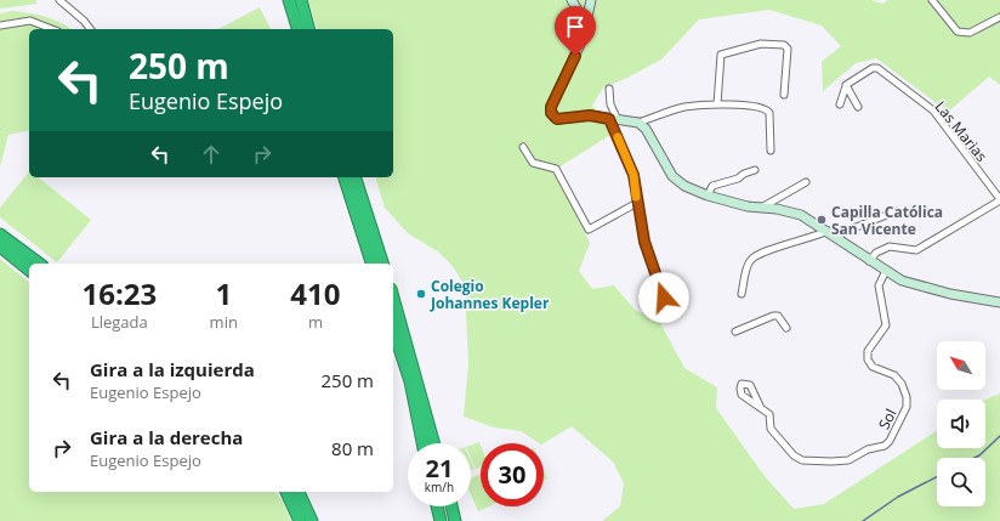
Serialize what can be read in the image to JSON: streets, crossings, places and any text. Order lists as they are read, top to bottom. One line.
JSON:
{"streets":{"street":["Las Marias","Sol"]},"places":["Capilla Católica San Vicente","Colegio Johannes Kepler"],"north":"top left","page":{"turn":["250 m","Eugenio Espejo"],"eta":["16:23","Llegada","1","min","410","m"],"list":[{"name":"Gira a la izquierda","note":"Eugenio Espejo","value":"250 m"},{"name":"Gira a la derecha","note":"Eugenio Espejo","value":"80 m"}],"speed":"21 km/h","limit":"30"}}
